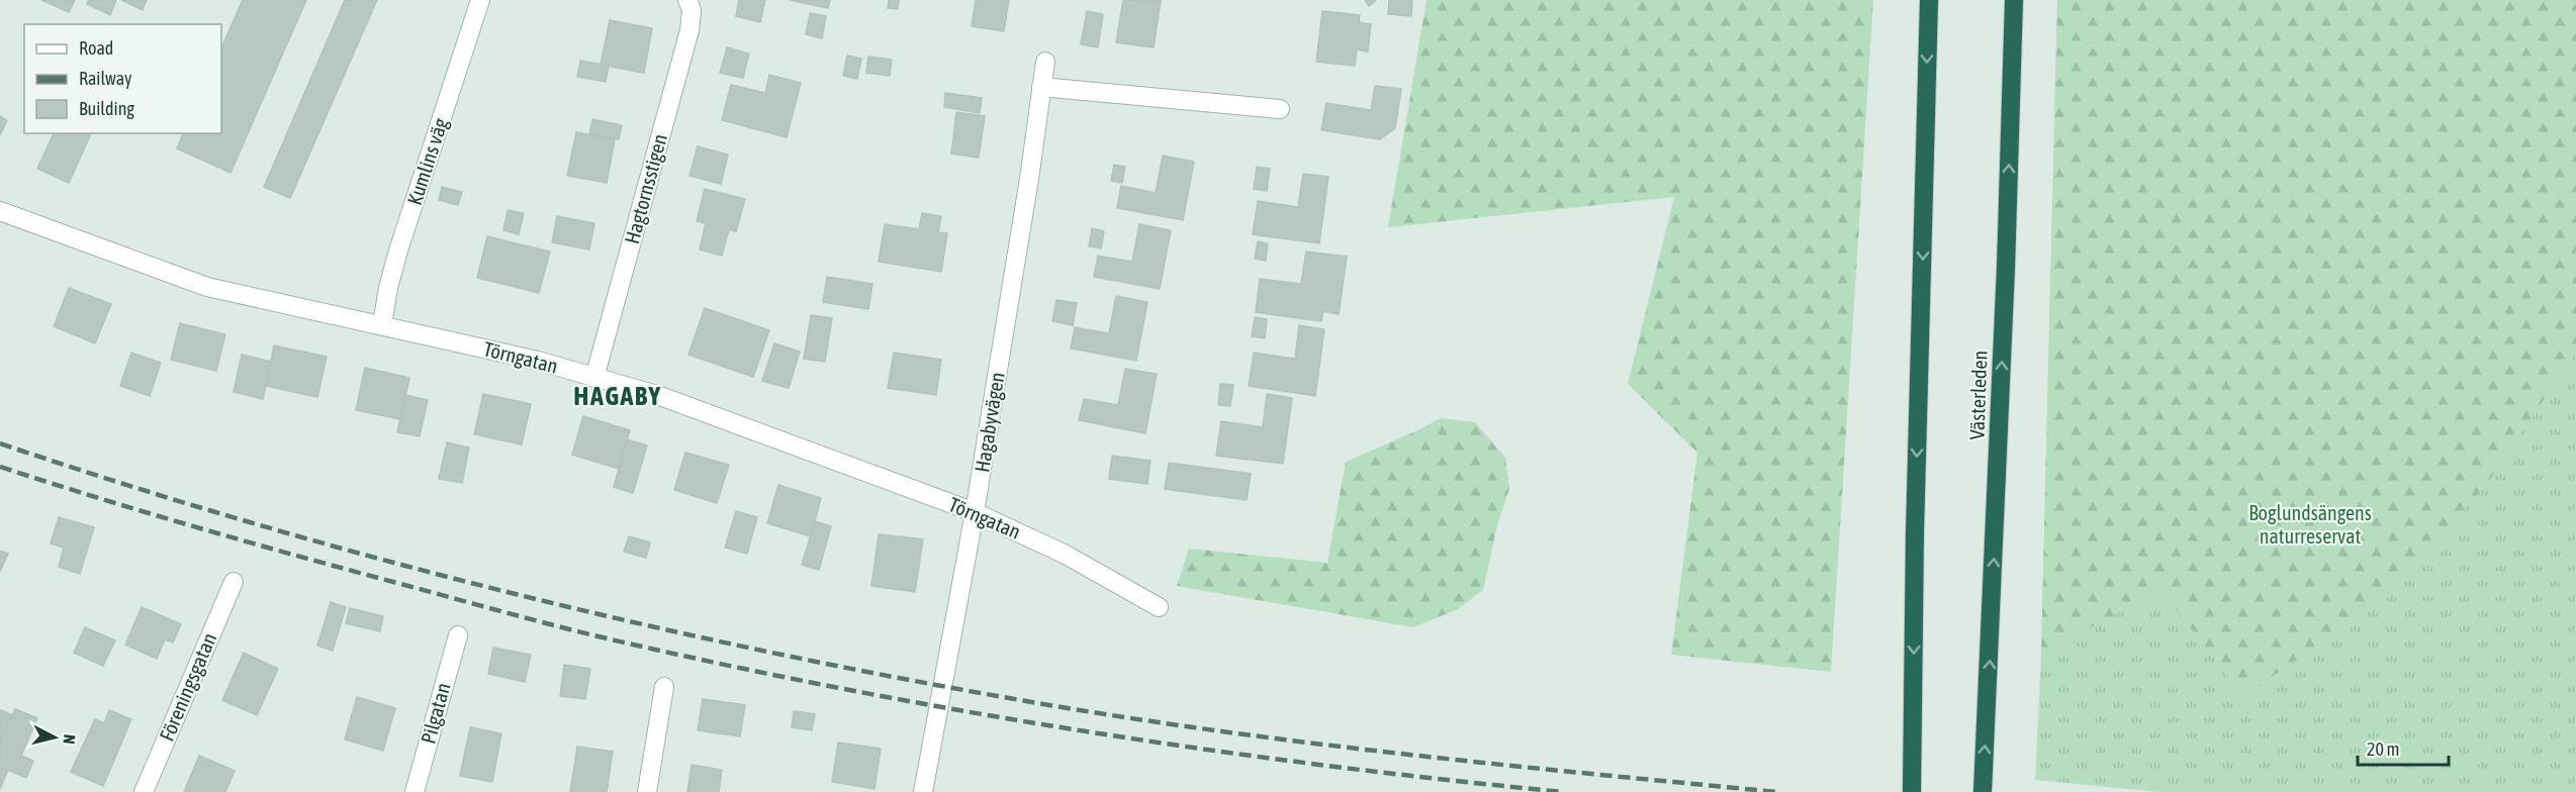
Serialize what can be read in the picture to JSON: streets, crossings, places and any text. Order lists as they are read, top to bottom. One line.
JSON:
{"streets":{"highway":["Västerleden"],"street":["Kumlins väg","Hagtornsstigen","Törngatan","Hagabyvägen","Föreningsgatan","Pilgatan"]},"crossings":[["Kumlins väg","Törngatan"],["Hagtornsstigen","Törngatan"],["Törngatan","Hagabyvägen"]],"districts":["HAGABY"],"parks":["Boglundsängens naturreservat"],"legend":["Road","Railway","Building"],"scale_bar":"20 m","north":"right"}
